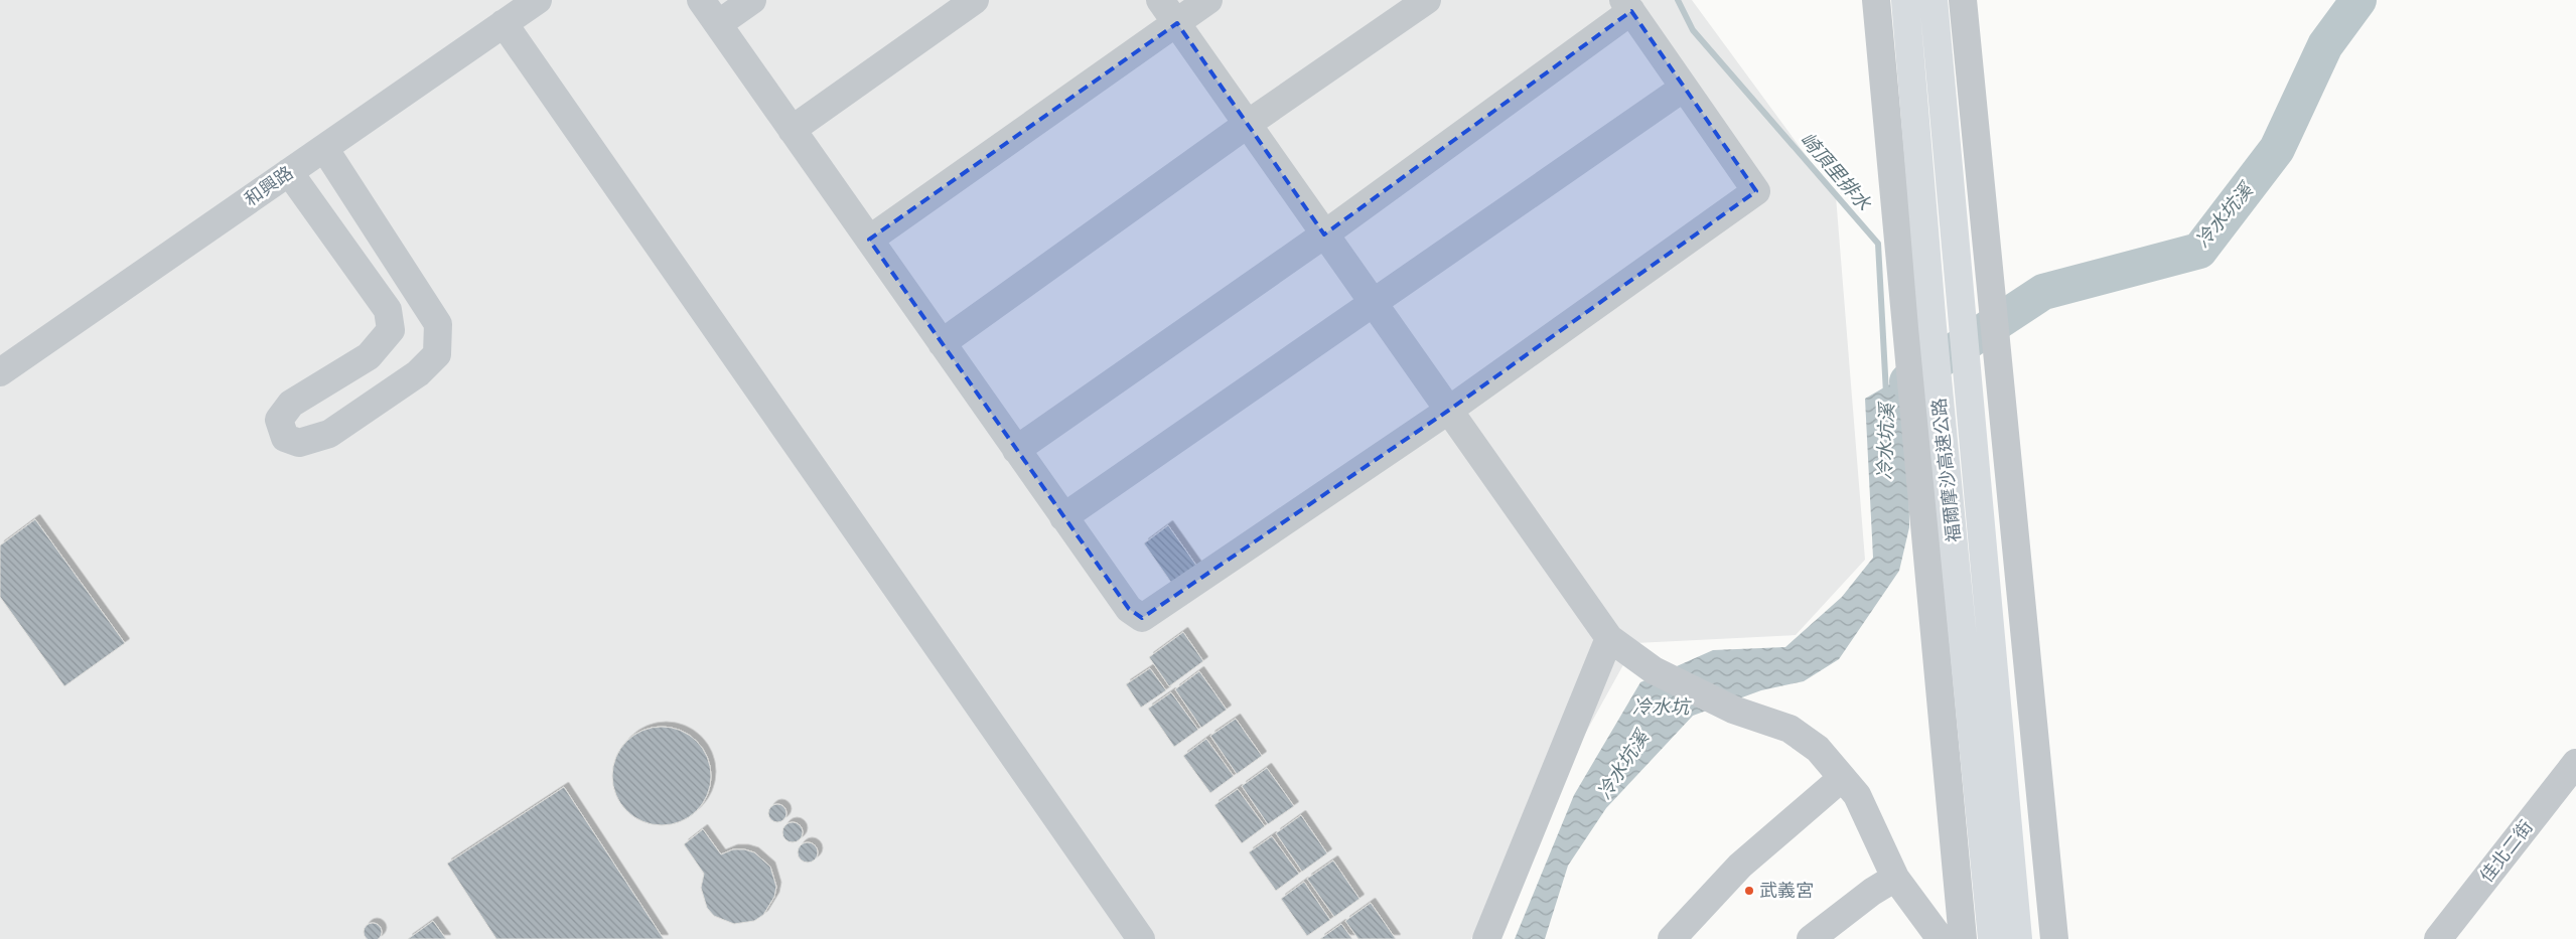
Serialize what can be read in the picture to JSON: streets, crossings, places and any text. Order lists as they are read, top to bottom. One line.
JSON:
{"streets":{"highway":["福爾摩沙高速公路"],"street":["和興路","佳北二街"]},"water":["崎頂里排水","冷水坑溪","冷水坑"],"places":["武義宮"]}
